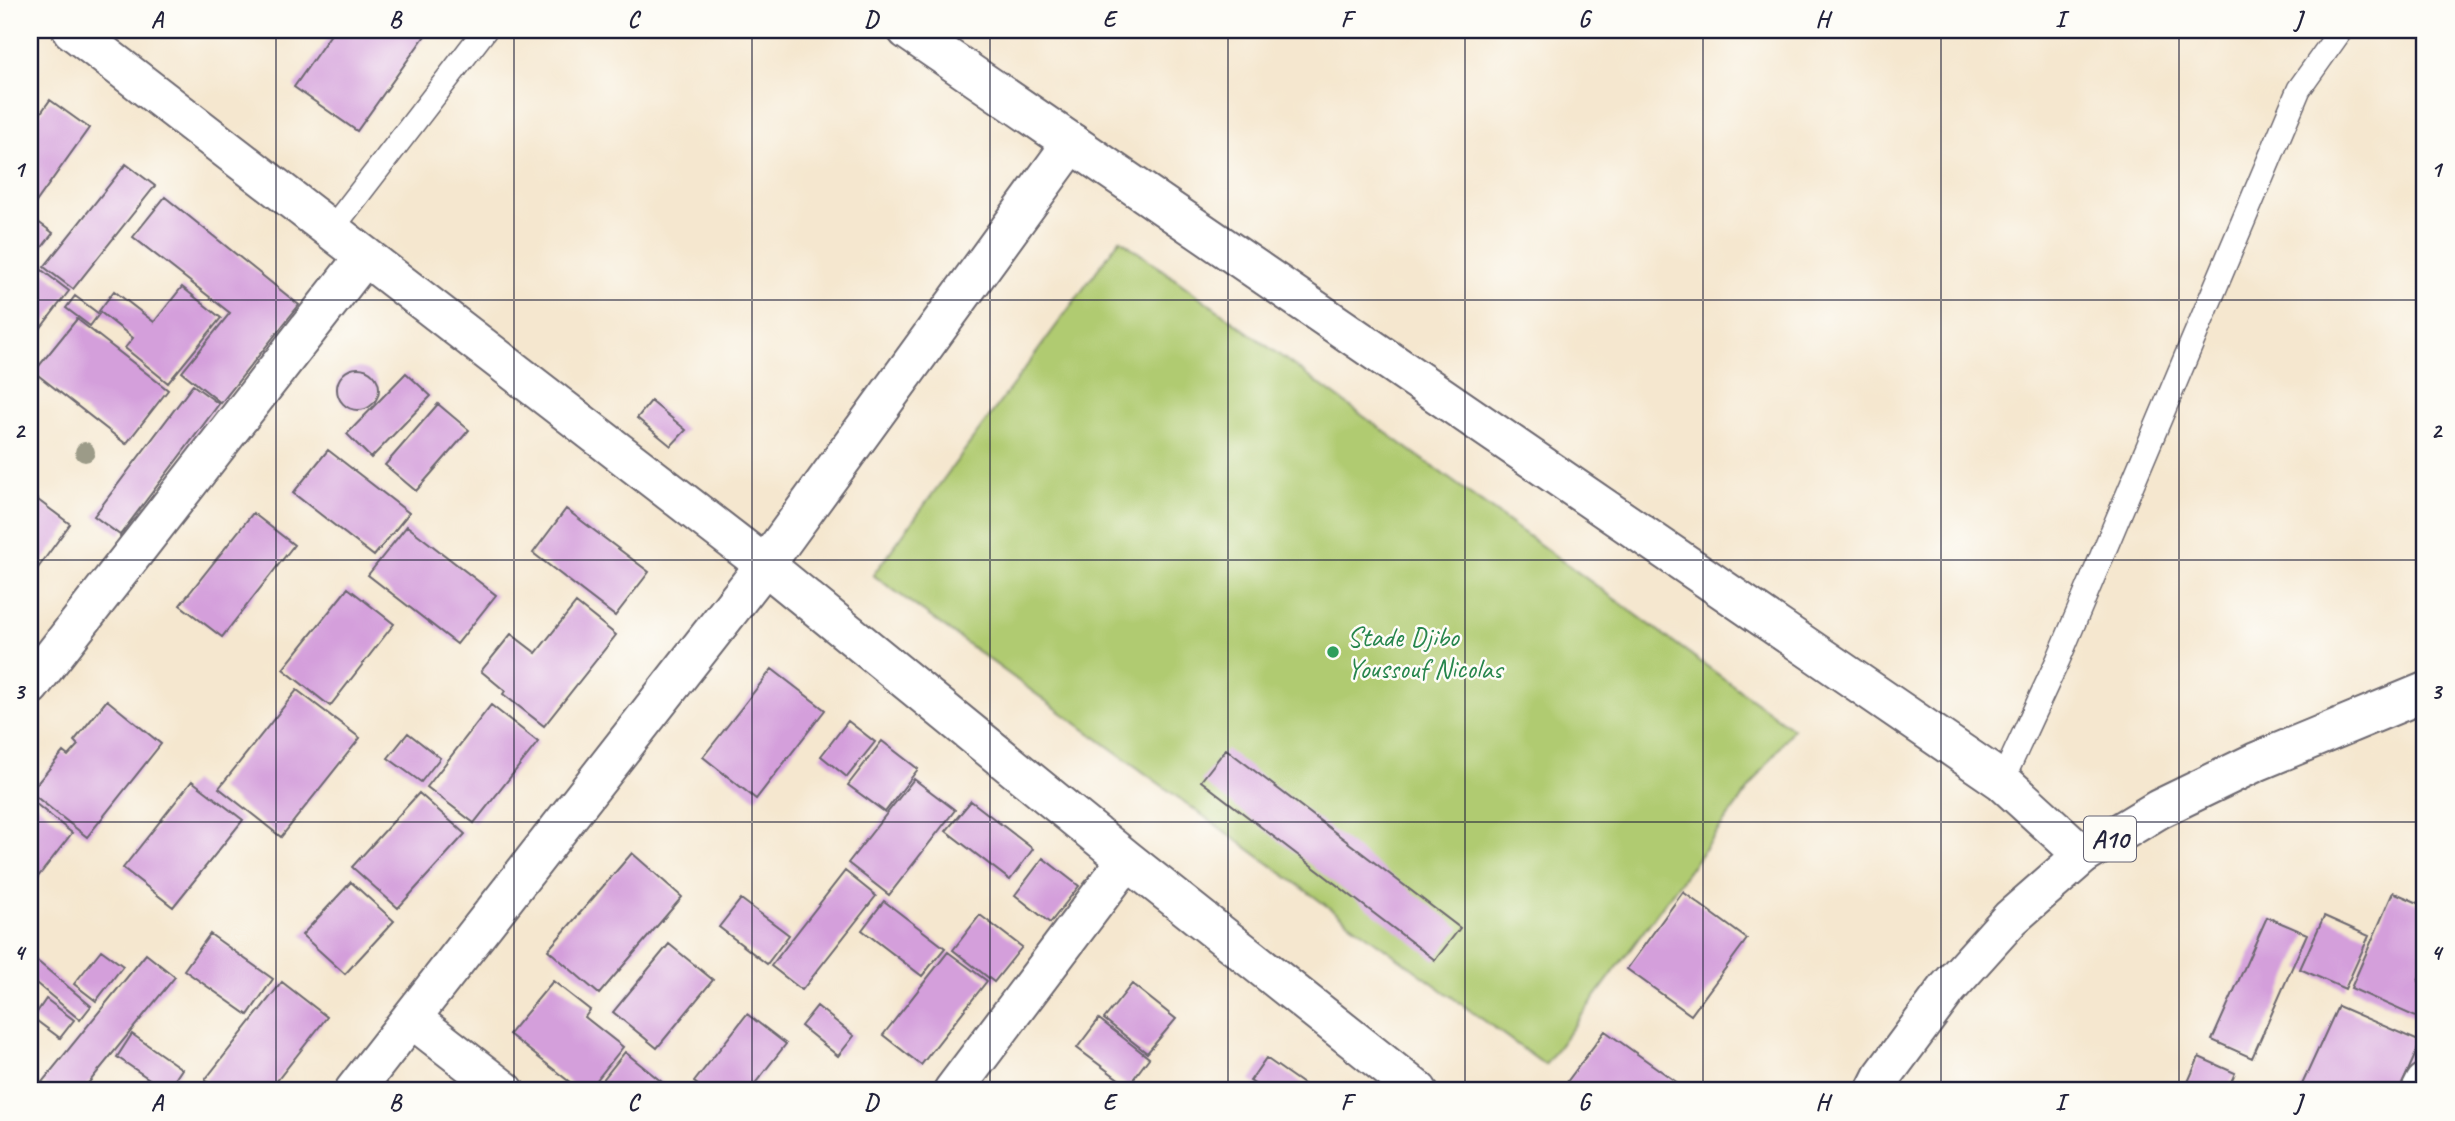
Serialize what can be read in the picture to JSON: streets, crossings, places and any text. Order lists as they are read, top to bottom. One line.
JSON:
{"streets":{"street":["A10"]},"places":["Stade Djibo Youssouf Nicolas"],"grid":{"columns":["A","B","C","D","E","F","G","H","I","J"],"rows":["1","2","3","4"]}}
